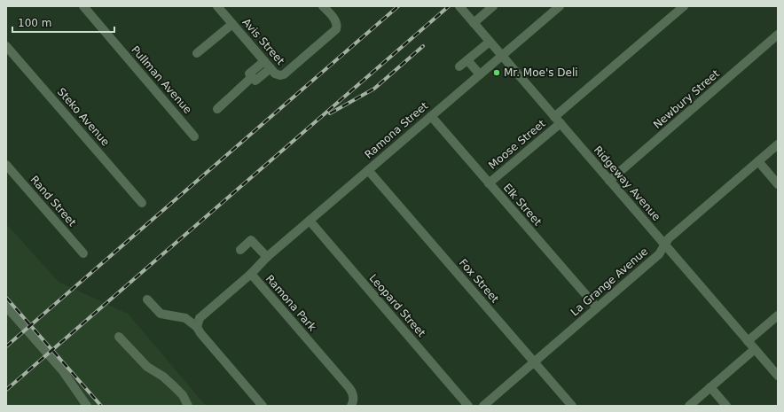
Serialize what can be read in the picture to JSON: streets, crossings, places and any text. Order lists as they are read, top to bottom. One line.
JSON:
{"streets":{"street":["Avis Street","Pullman Avenue","Newbury Street","Steko Avenue","Ramona Street","Moose Street","Ridgeway Avenue","Rand Street","Elk Street","Fox Street","La Grange Avenue","Ramona Park","Leopard Street"]},"crossings":[["Newbury Street","Ridgeway Avenue"],["Ramona Street","Ridgeway Avenue"],["Ramona Street","Elk Street"],["Ramona Street","Fox Street"],["Ramona Street","Ramona Park"],["Ramona Street","Leopard Street"],["Moose Street","Ridgeway Avenue"],["Moose Street","Elk Street"],["Ridgeway Avenue","La Grange Avenue"],["Elk Street","La Grange Avenue"],["Fox Street","La Grange Avenue"]],"places":["Mr. Moe's Deli"],"scale_bar":"100 m"}
